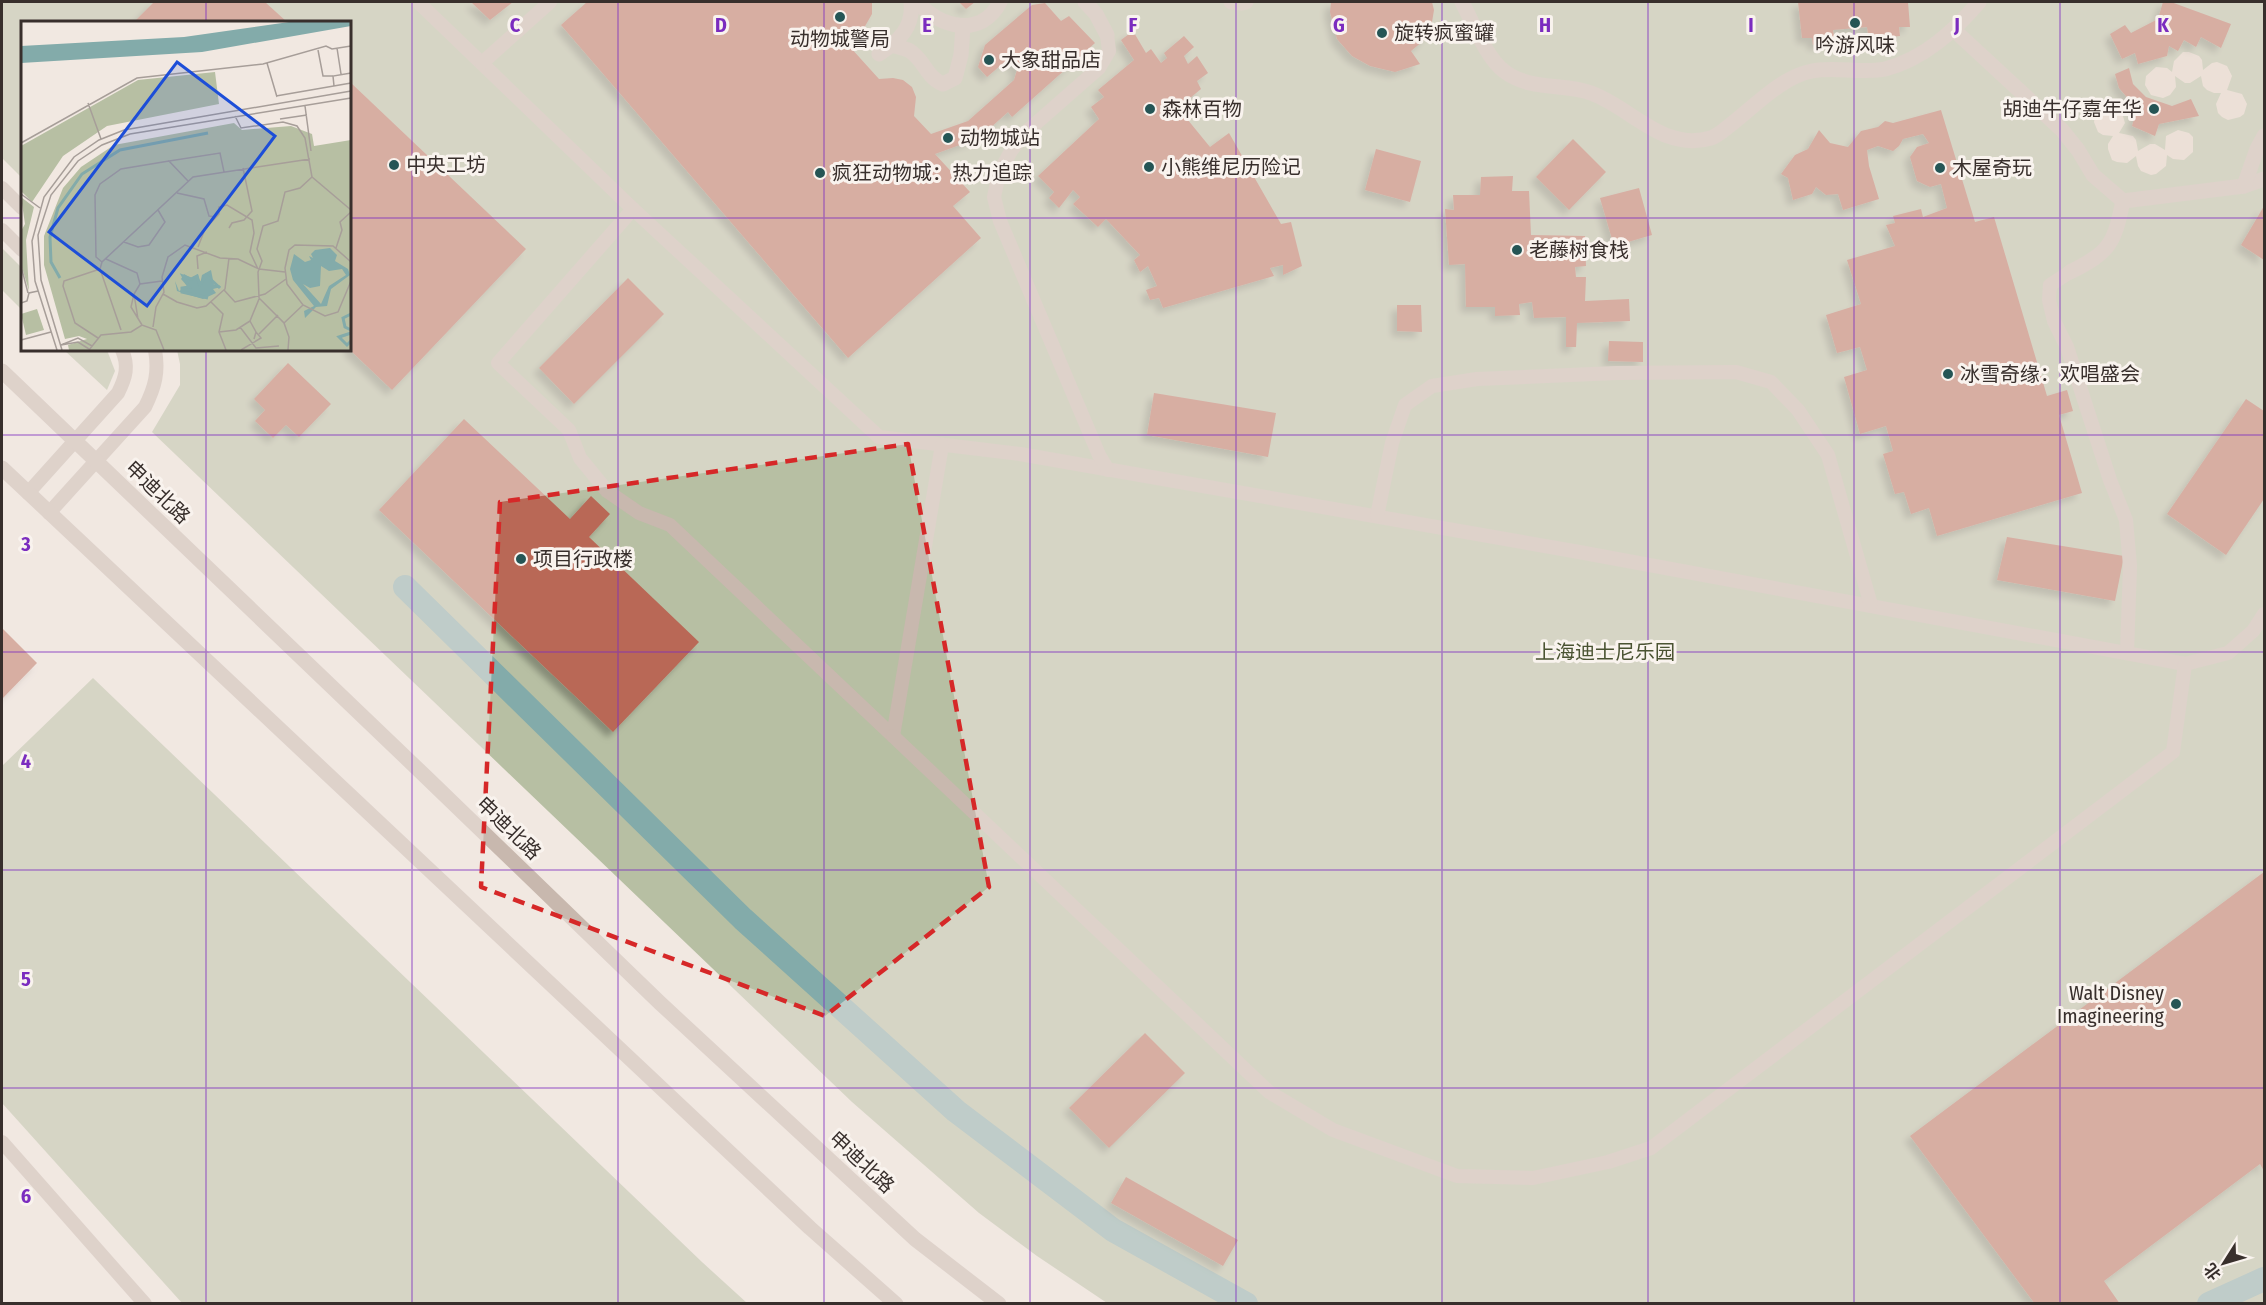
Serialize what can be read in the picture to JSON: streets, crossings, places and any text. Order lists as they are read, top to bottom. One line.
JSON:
{"streets":{"street":["申迪北路"]},"parks":["上海迪士尼乐园"],"places":["动物城警局","吟游风味","旋转疯蜜罐","大象甜品店","森林百物","胡迪牛仔嘉年华","动物城站","中央工坊","小熊维尼历险记","木屋奇玩","疯狂动物城：热力追踪","老藤树食栈","冰雪奇缘：欢唱盛会","项目行政楼","Walt Disney Imagineering"],"north":"bottom left","grid":{"columns":["C","D","E","F","G","H","I","J","K"],"rows":["3","4","5","6"]}}
